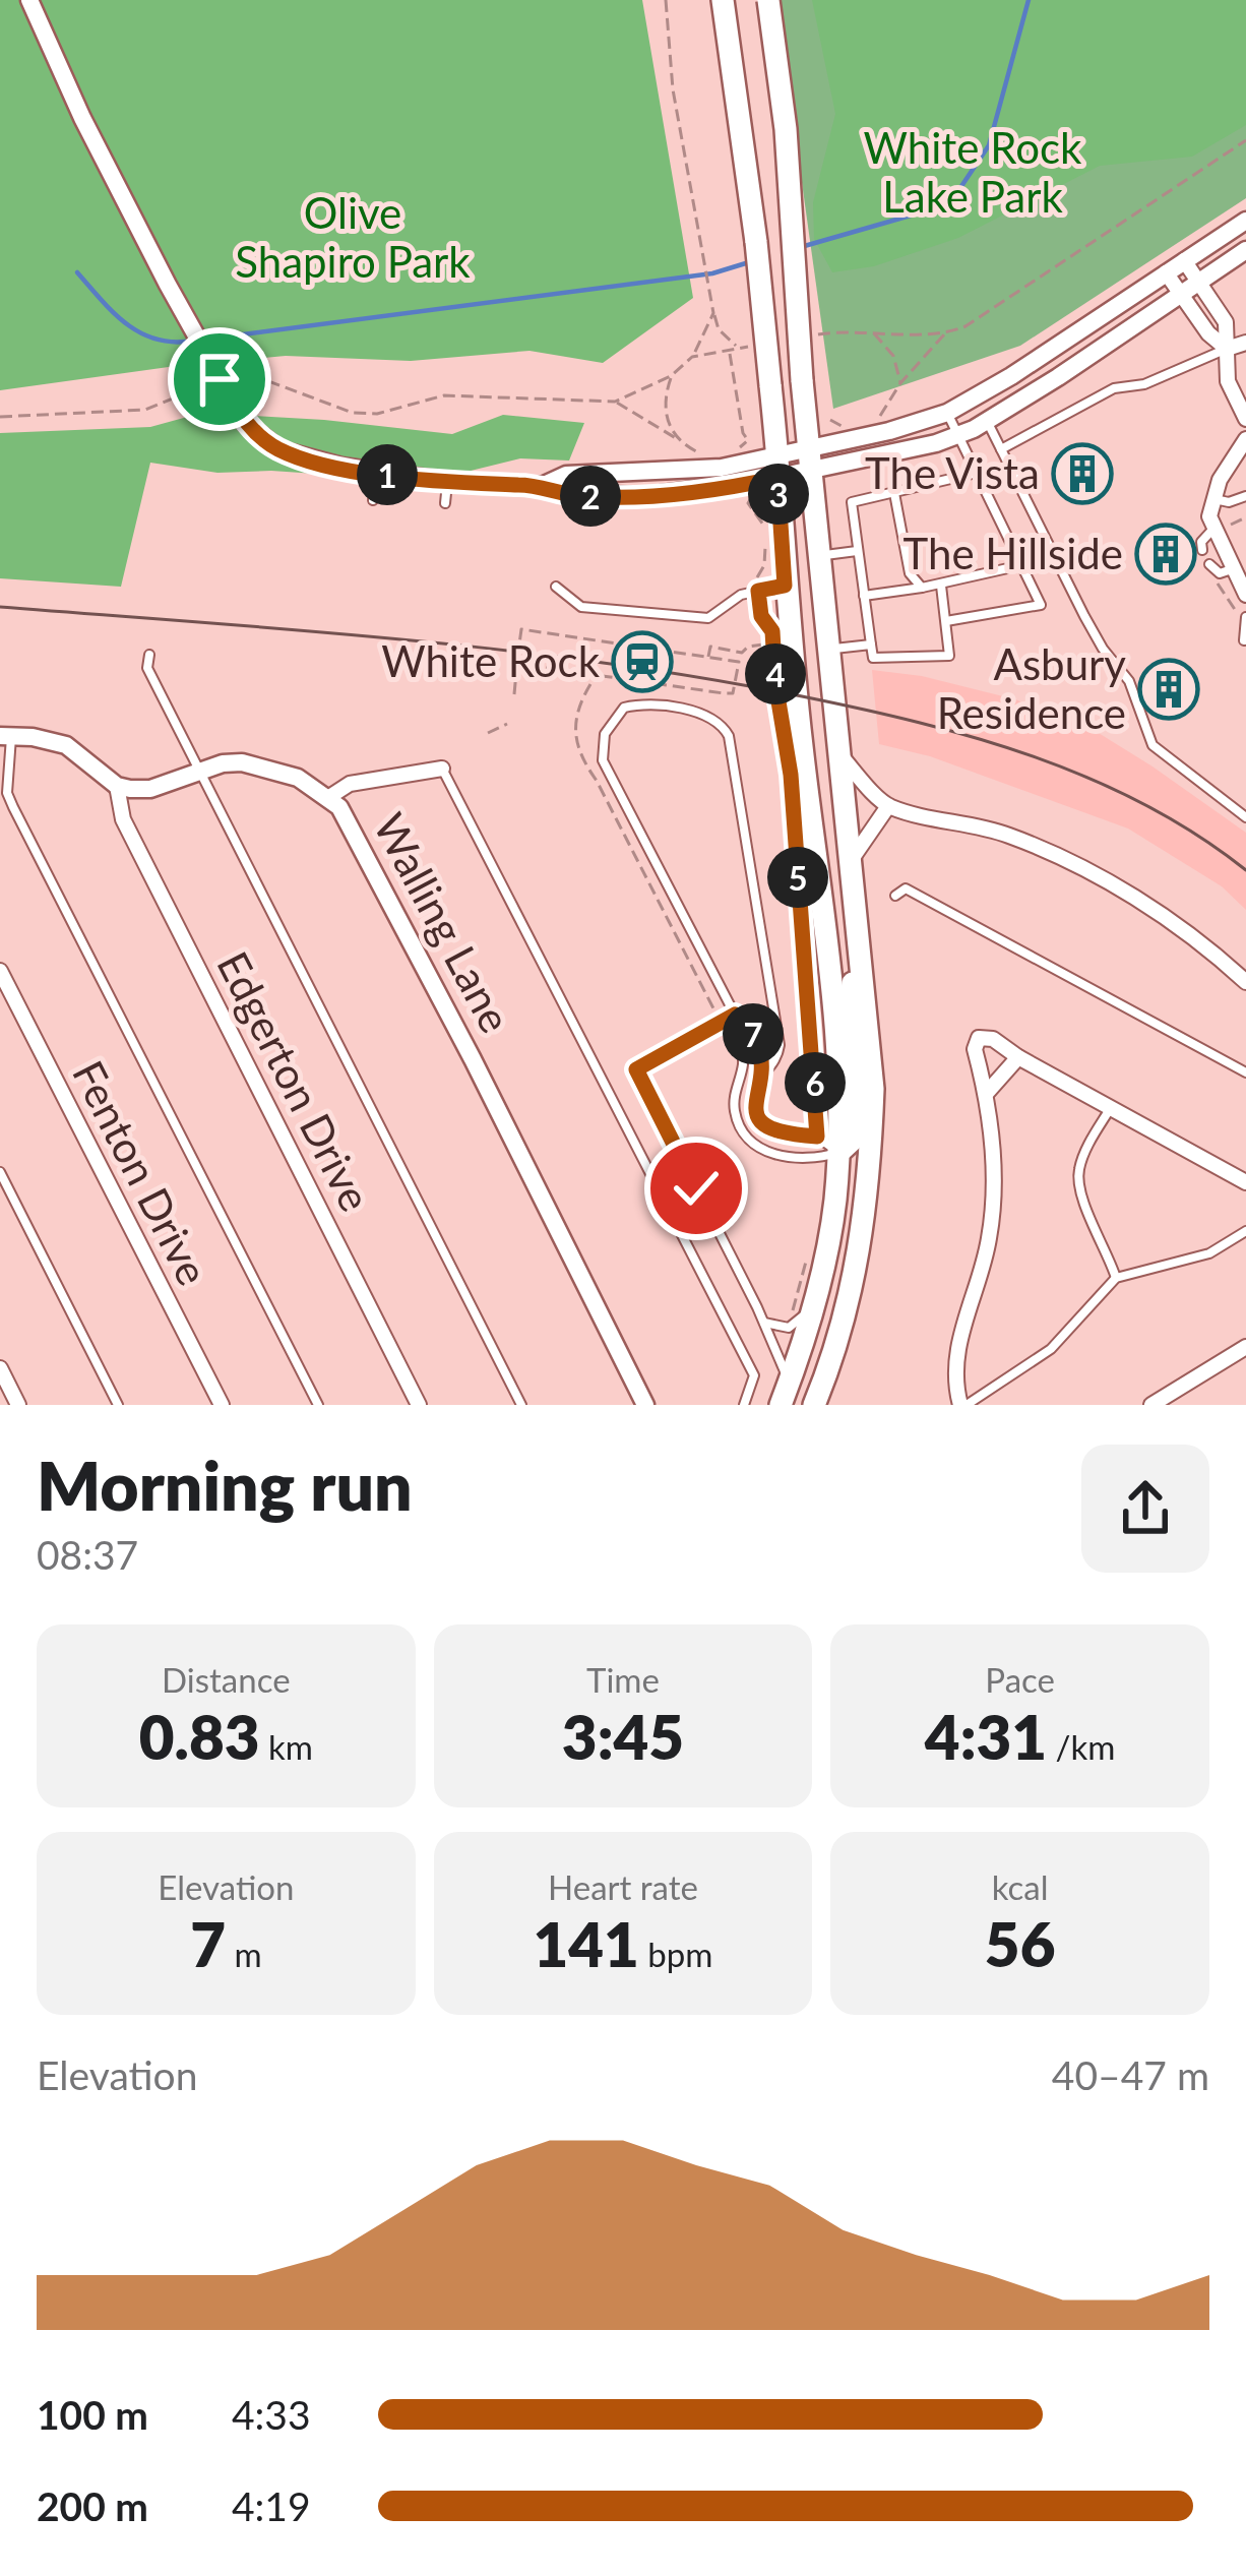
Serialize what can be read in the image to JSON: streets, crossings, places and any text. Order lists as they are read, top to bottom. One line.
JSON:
{"streets":{"street":["Walling Lane","Edgerton Drive","Fenton Drive"]},"crossings":[["Walling Lane","Edgerton Drive"]],"parks":["White Rock Lake Park","Olive Shapiro Park"],"places":{"building":["The Vista","The Hillside","Asbury Residence"],"station":["White Rock"]},"page":{"pins":["1","3","2","4","5","7","6"],"heading":["Morning run","08:37"],"stats":[["Distance","0.83 km"],["Time","3:45"],["Pace","4:31 /km"],["Elevation","7 m"],["Heart rate","141 bpm"],["kcal","56"]],"chart":["Elevation","40–47 m"],"list":[{"name":"100 m","note":"4:33"},{"name":"200 m","note":"4:19"}]}}
